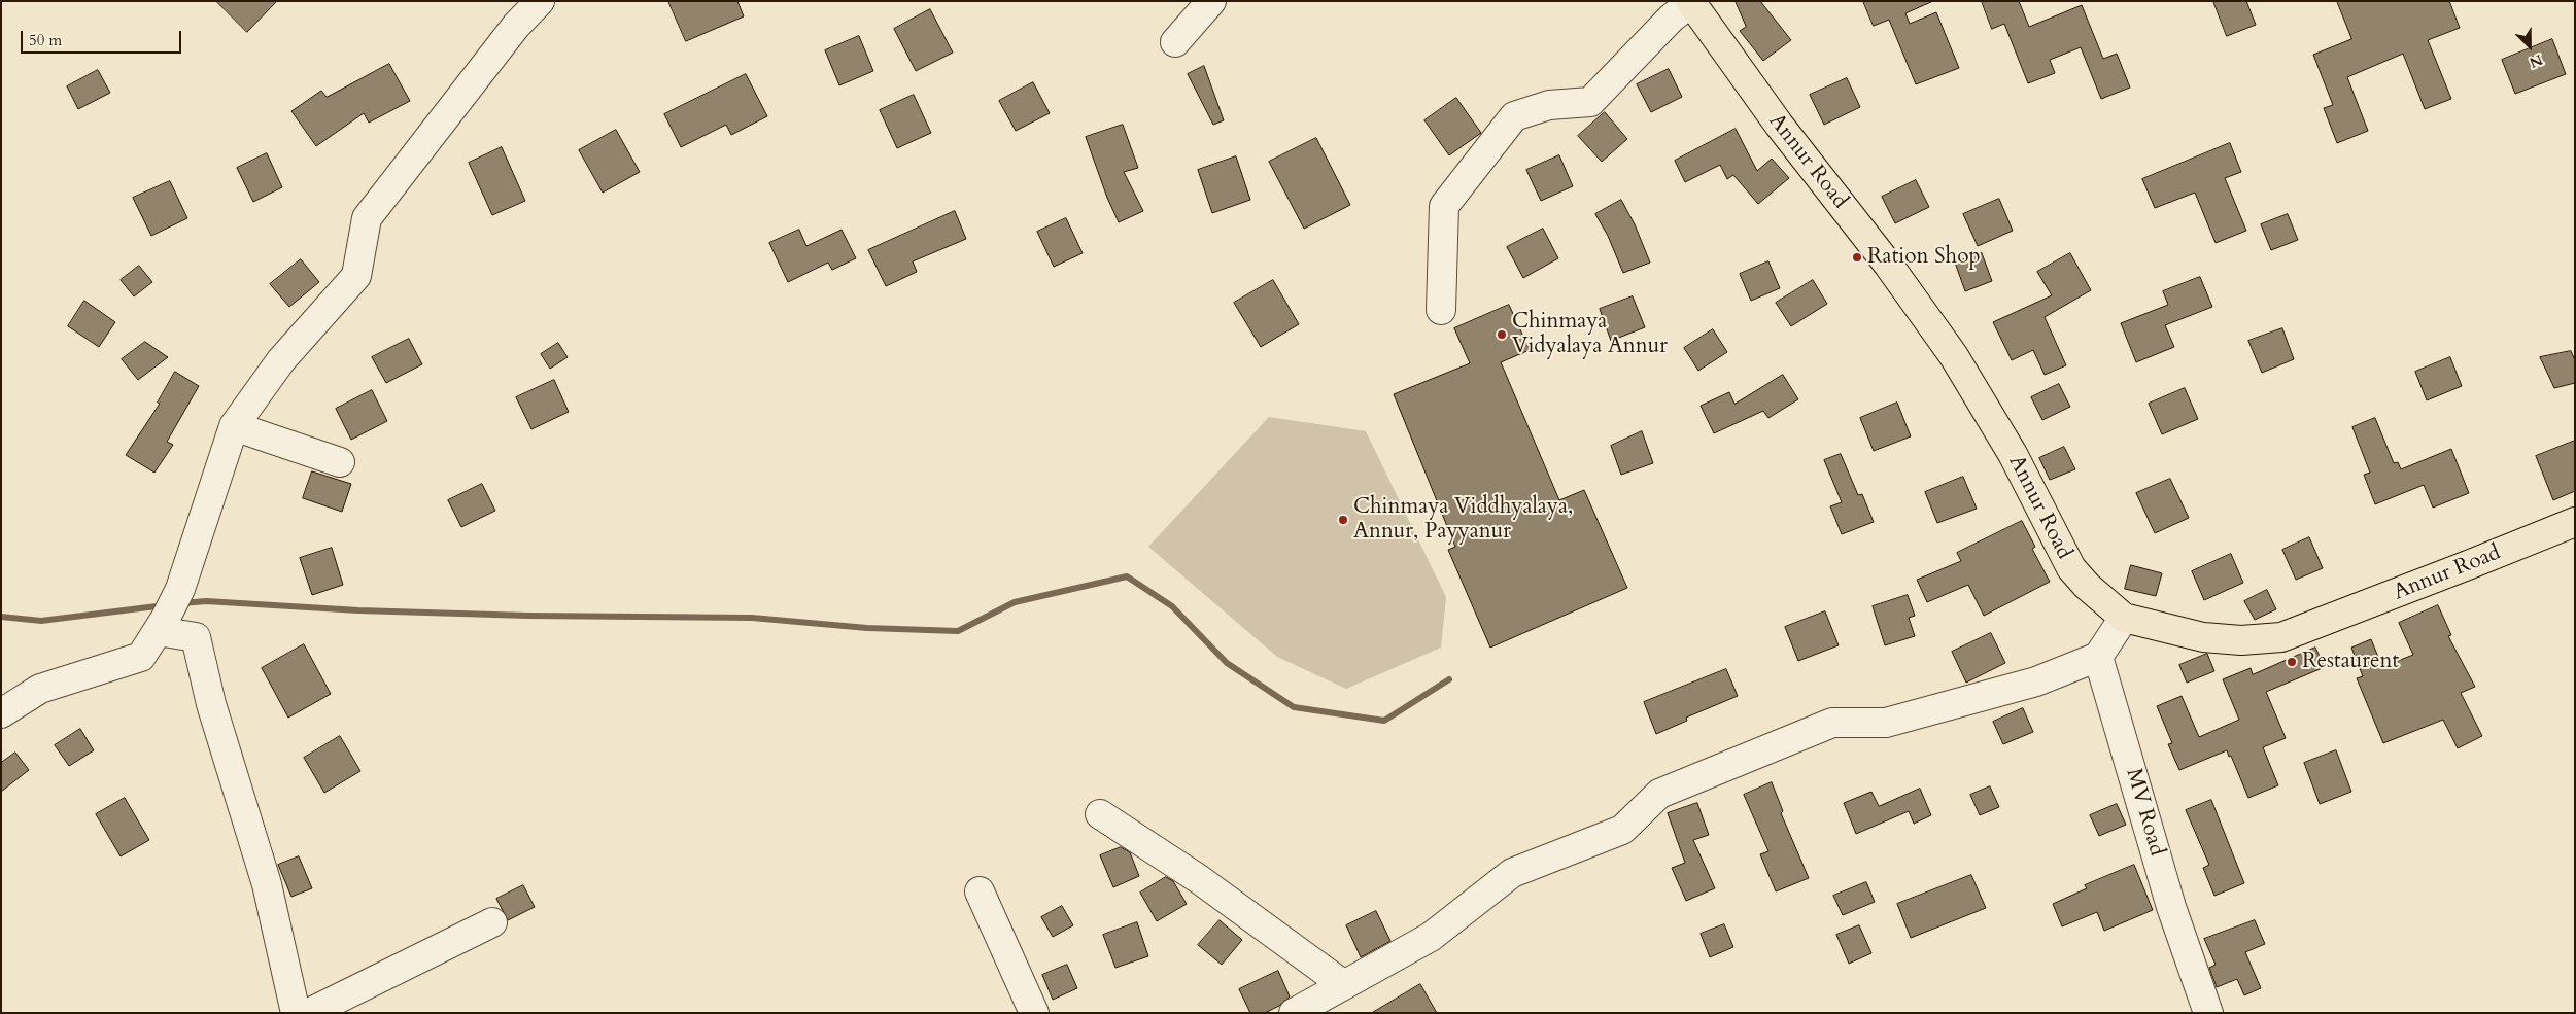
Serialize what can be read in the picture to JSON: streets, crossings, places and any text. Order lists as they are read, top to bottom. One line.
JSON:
{"streets":{"main road":["Annur Road"],"street":["MV Road"]},"places":["Ration Shop","Chinmaya Vidyalaya Annur","Chinmaya Viddhyalaya, Annur, Payyanur","Restaurent"],"scale_bar":"50 m","north":"bottom right"}
